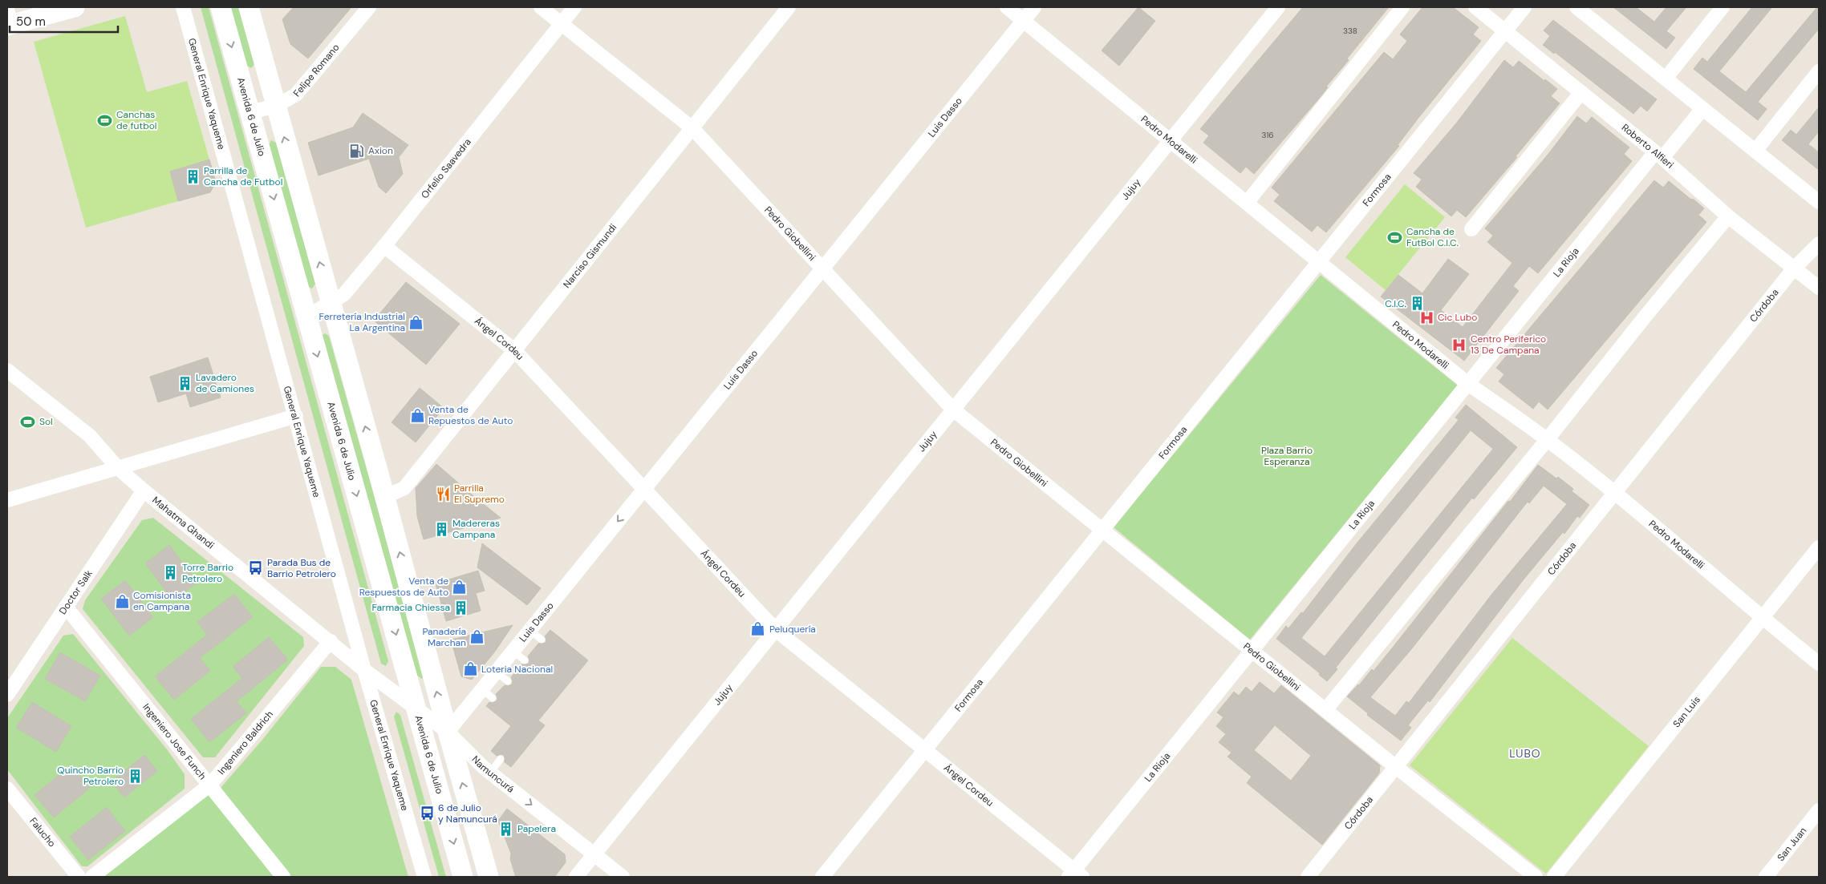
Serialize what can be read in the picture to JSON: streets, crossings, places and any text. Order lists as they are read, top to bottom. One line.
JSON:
{"streets":{"main road":["Avenida 6 de Julio"],"street":["Felipe Romano","General Enrique Yaqueme","Luis Dasso","Pedro Modarelli","Roberto Alfieri","Orfelio Saavedra","Jujuy","Formosa","Pedro Giobellini","Narciso Gismundi","La Rioja","Córdoba","Ángel Cordeu","Mahatma Ghandi","Doctor Salk","San Luis","Ingeniero Jose Funch","Ingeniero Baldrich","Namuncurá","Falucho","San Juan"]},"crossings":[["Felipe Romano","Avenida 6 de Julio"],["General Enrique Yaqueme","Mahatma Ghandi"],["General Enrique Yaqueme","Namuncurá"],["Luis Dasso","Pedro Modarelli"],["Luis Dasso","Pedro Giobellini"],["Luis Dasso","Ángel Cordeu"],["Luis Dasso","Namuncurá"],["Avenida 6 de Julio","Orfelio Saavedra"],["Avenida 6 de Julio","Namuncurá"],["Pedro Modarelli","Jujuy"],["Pedro Modarelli","Formosa"],["Pedro Modarelli","La Rioja"],["Pedro Modarelli","Córdoba"],["Pedro Modarelli","San Luis"],["Roberto Alfieri","Formosa"],["Roberto Alfieri","La Rioja"],["Roberto Alfieri","Córdoba"],["Orfelio Saavedra","Pedro Giobellini"],["Orfelio Saavedra","Ángel Cordeu"],["Jujuy","Pedro Giobellini"],["Jujuy","Ángel Cordeu"],["Jujuy","Namuncurá"],["Formosa","Pedro Giobellini"],["Formosa","Ángel Cordeu"],["Pedro Giobellini","Narciso Gismundi"],["Pedro Giobellini","La Rioja"],["Pedro Giobellini","Córdoba"],["Narciso Gismundi","Ángel Cordeu"],["La Rioja","Ángel Cordeu"],["Mahatma Ghandi","Doctor Salk"],["Mahatma Ghandi","Ingeniero Baldrich"],["Mahatma Ghandi","Namuncurá"],["Doctor Salk","Ingeniero Jose Funch"],["Ingeniero Jose Funch","Ingeniero Baldrich"]],"one_way":["Namuncurá"],"districts":["LUBO"],"parks":["Plaza Barrio Esperanza"],"places":{"sports":["Canchas de futbol","Cancha de FutBol C.I.C.","Sol"],"fuel station":["Axion"],"building":["Parrilla de Cancha de Futbol","C.I.C.","Lavadero de Camiones","Madereras Campana","Torre Barrio Petrolero","Farmacia Chiessa","Quincho Barrio Petrolero","Papelera"],"hospital":["Cic Lubo","Centro Periferico 13 De Campana"],"shop":["Ferretería Industrial La Argentina","Venta de Repuestos de Auto","Venta de Respuestos de Auto","Comisionista en Campana","Peluquería","Panadería Marchan","Loteria Nacional"],"restaurant":["Parrilla El Supremo"],"bus stop":["Parada Bus de Barrio Petrolero","6 de Julio y Namuncurá"]},"house_numbers":["338","316"],"scale_bar":"50 m"}
